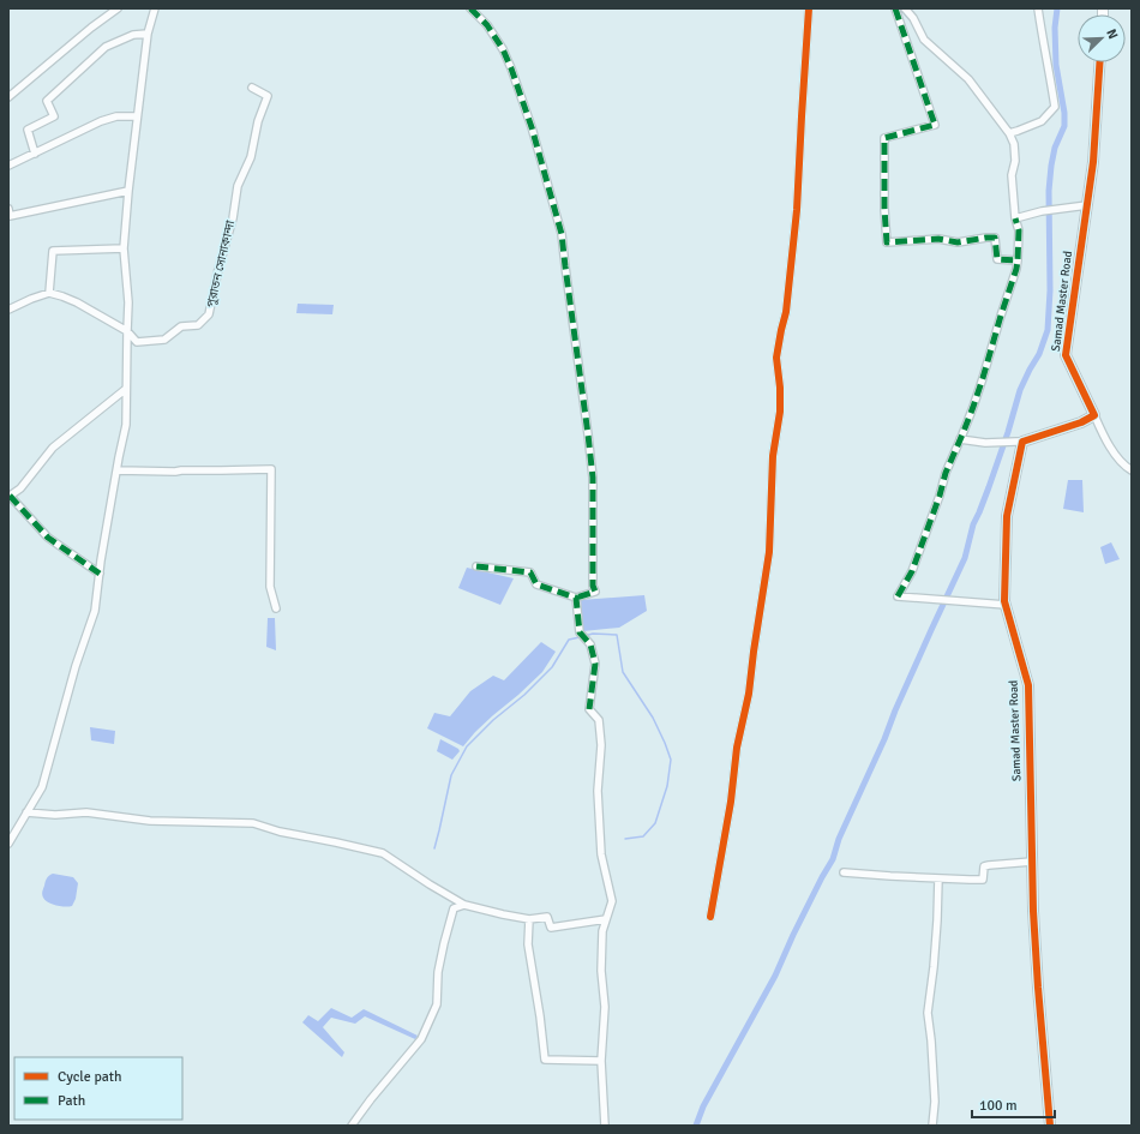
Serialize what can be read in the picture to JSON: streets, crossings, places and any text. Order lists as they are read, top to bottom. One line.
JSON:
{"streets":{"street":["পুরাতন সোনাকান্দা","Samad Master Road"]},"legend":["Cycle path","Path"],"scale_bar":"100 m","north":"top right"}
